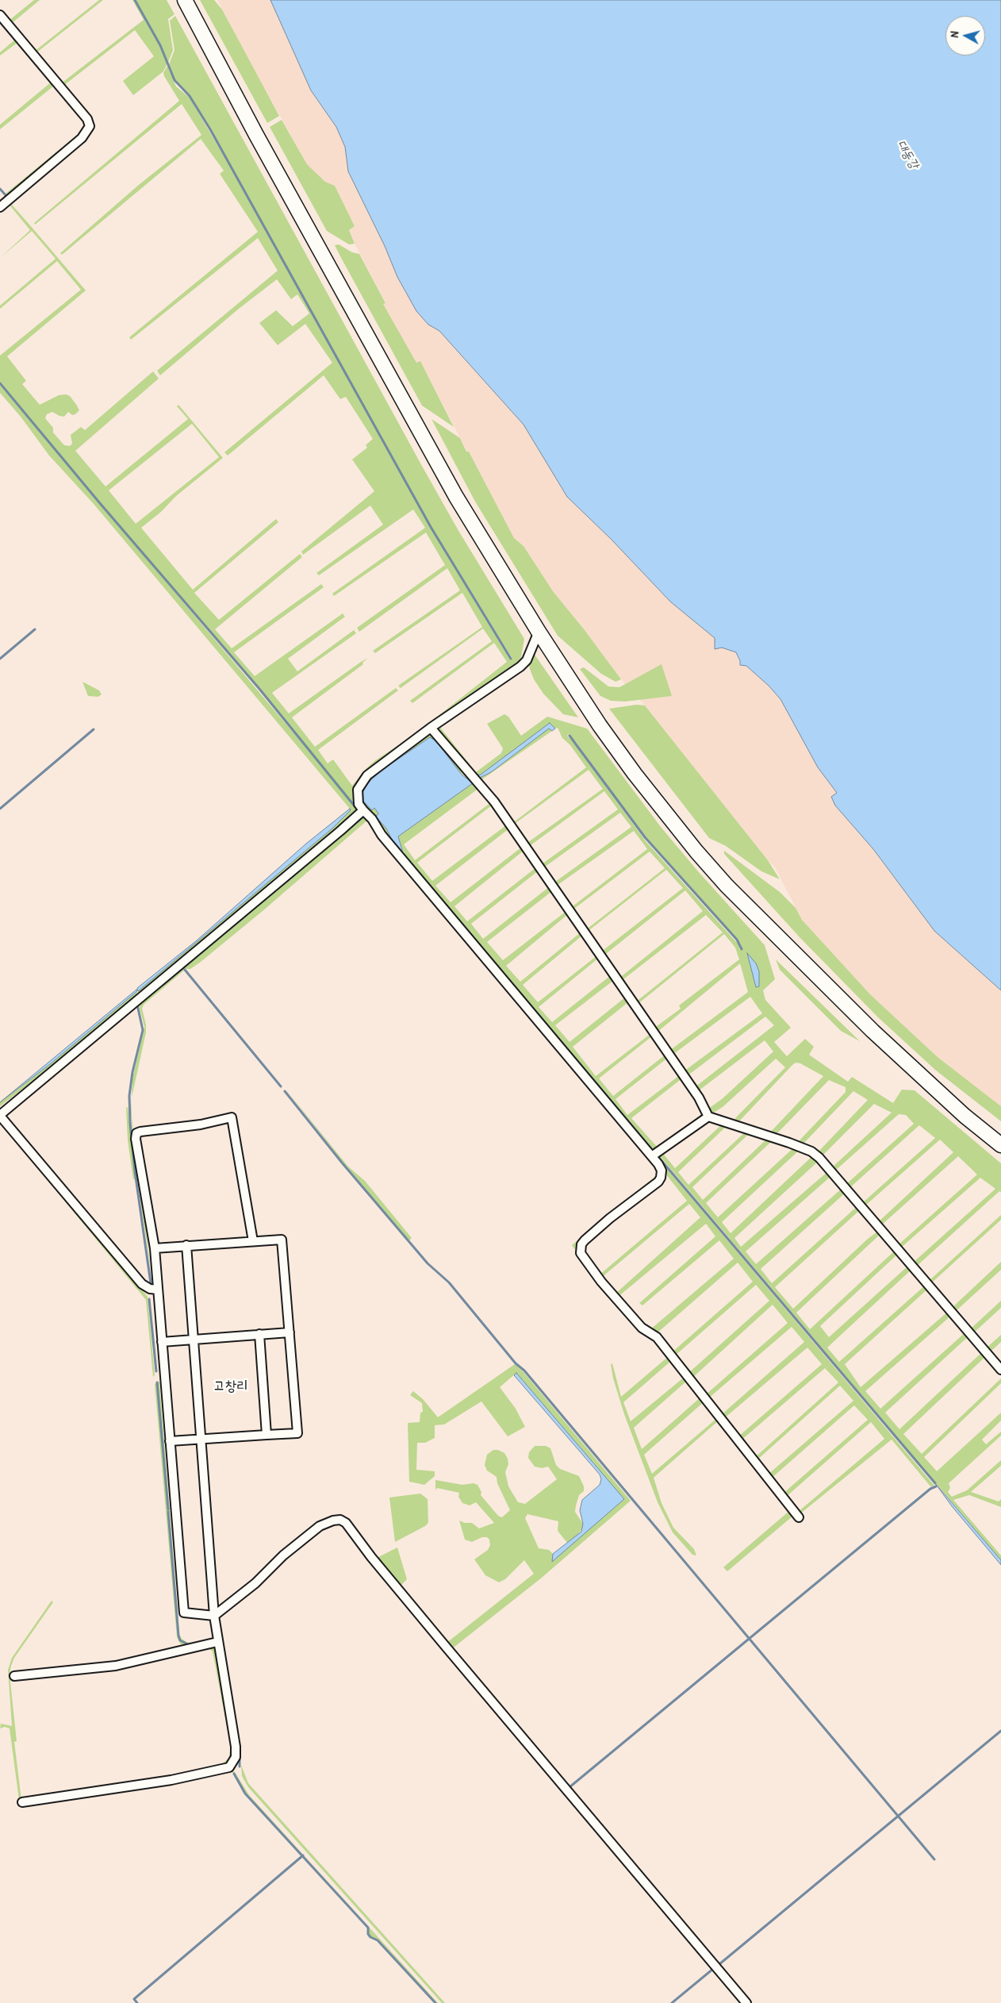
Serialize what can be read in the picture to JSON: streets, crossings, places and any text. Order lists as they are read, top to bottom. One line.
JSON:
{"districts":["고창리"],"water":["대동강"],"north":"left"}
